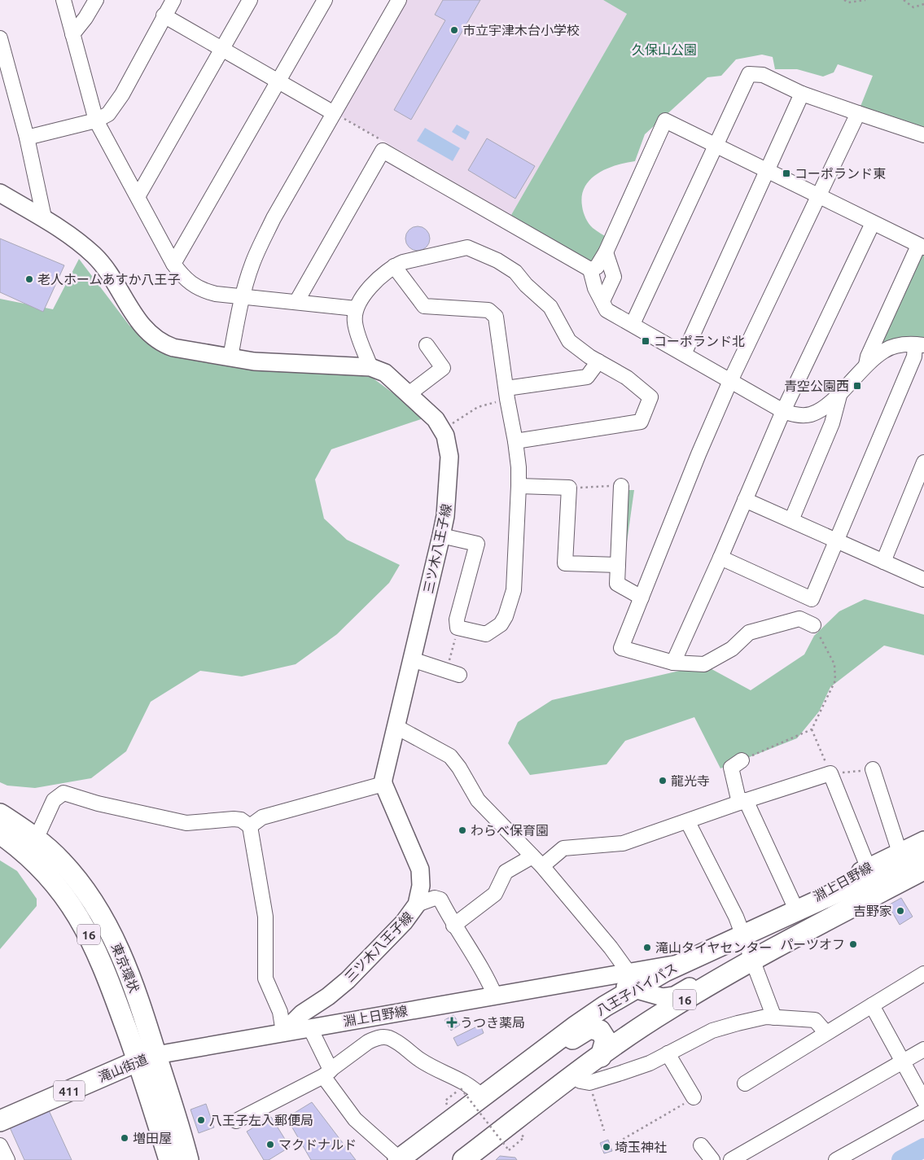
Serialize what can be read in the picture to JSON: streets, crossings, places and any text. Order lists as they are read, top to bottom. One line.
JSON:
{"streets":{"highway":["16","東京環状","八王子バイパス","滝山街道","411"],"main road":["三ツ木八王子線","淵上日野線"]},"crossings":[["三ツ木八王子線","淵上日野線"],["淵上日野線","東京環状"],["淵上日野線","八王子バイパス"],["淵上日野線","滝山街道"],["東京環状","滝山街道"]],"parks":["久保山公園"],"places":{"other":["市立宇津木台小学校","老人ホームあすか八王子","龍光寺","わらべ保育園","吉野家","パーツオフ","滝山タイヤセンター","八王子左入郵便局","増田屋","マクドナルド","埼玉神社"],"transit":["コーポランド東","コーポランド北","青空公園西"],"health":["うつき薬局"]}}
